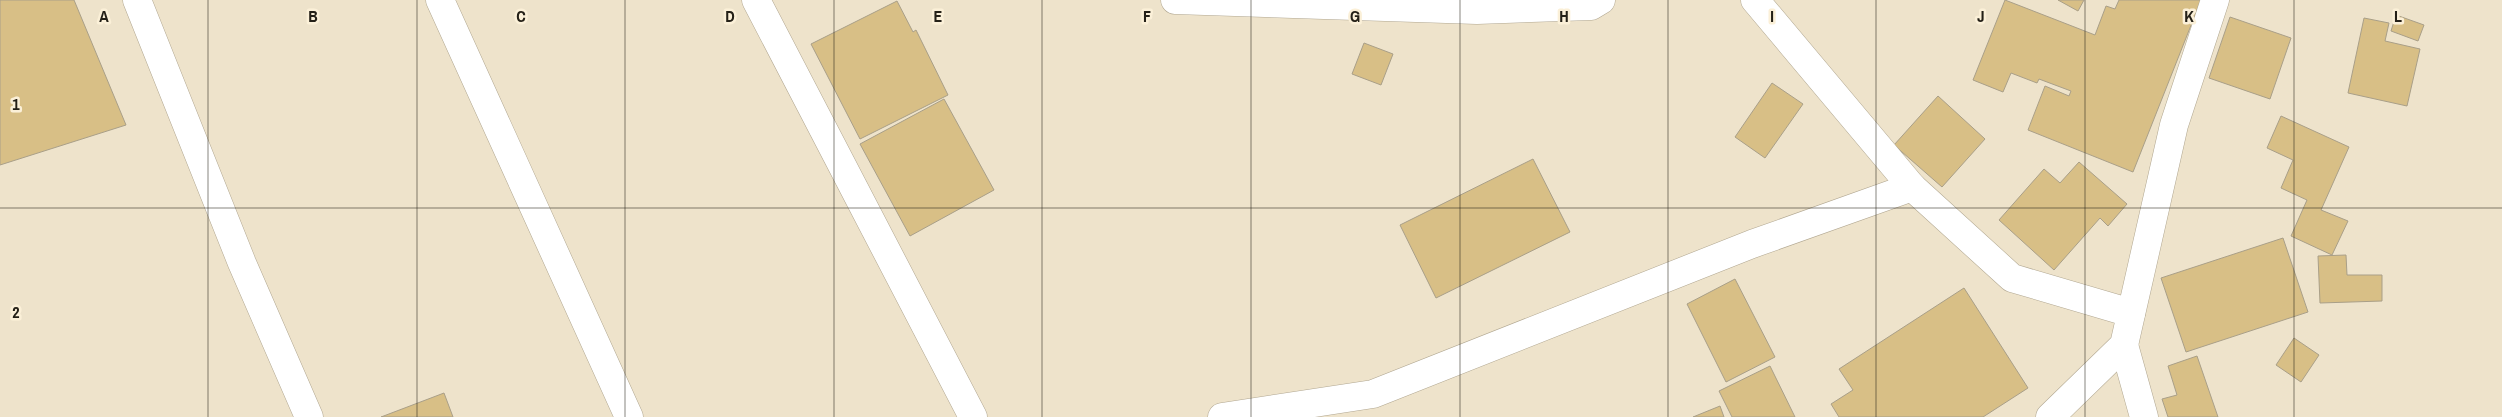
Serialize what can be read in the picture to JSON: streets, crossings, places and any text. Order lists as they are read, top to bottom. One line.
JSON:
{"grid":{"columns":["A","B","C","D","E","F","G","H","I","J","K","L"],"rows":["1","2"]}}
